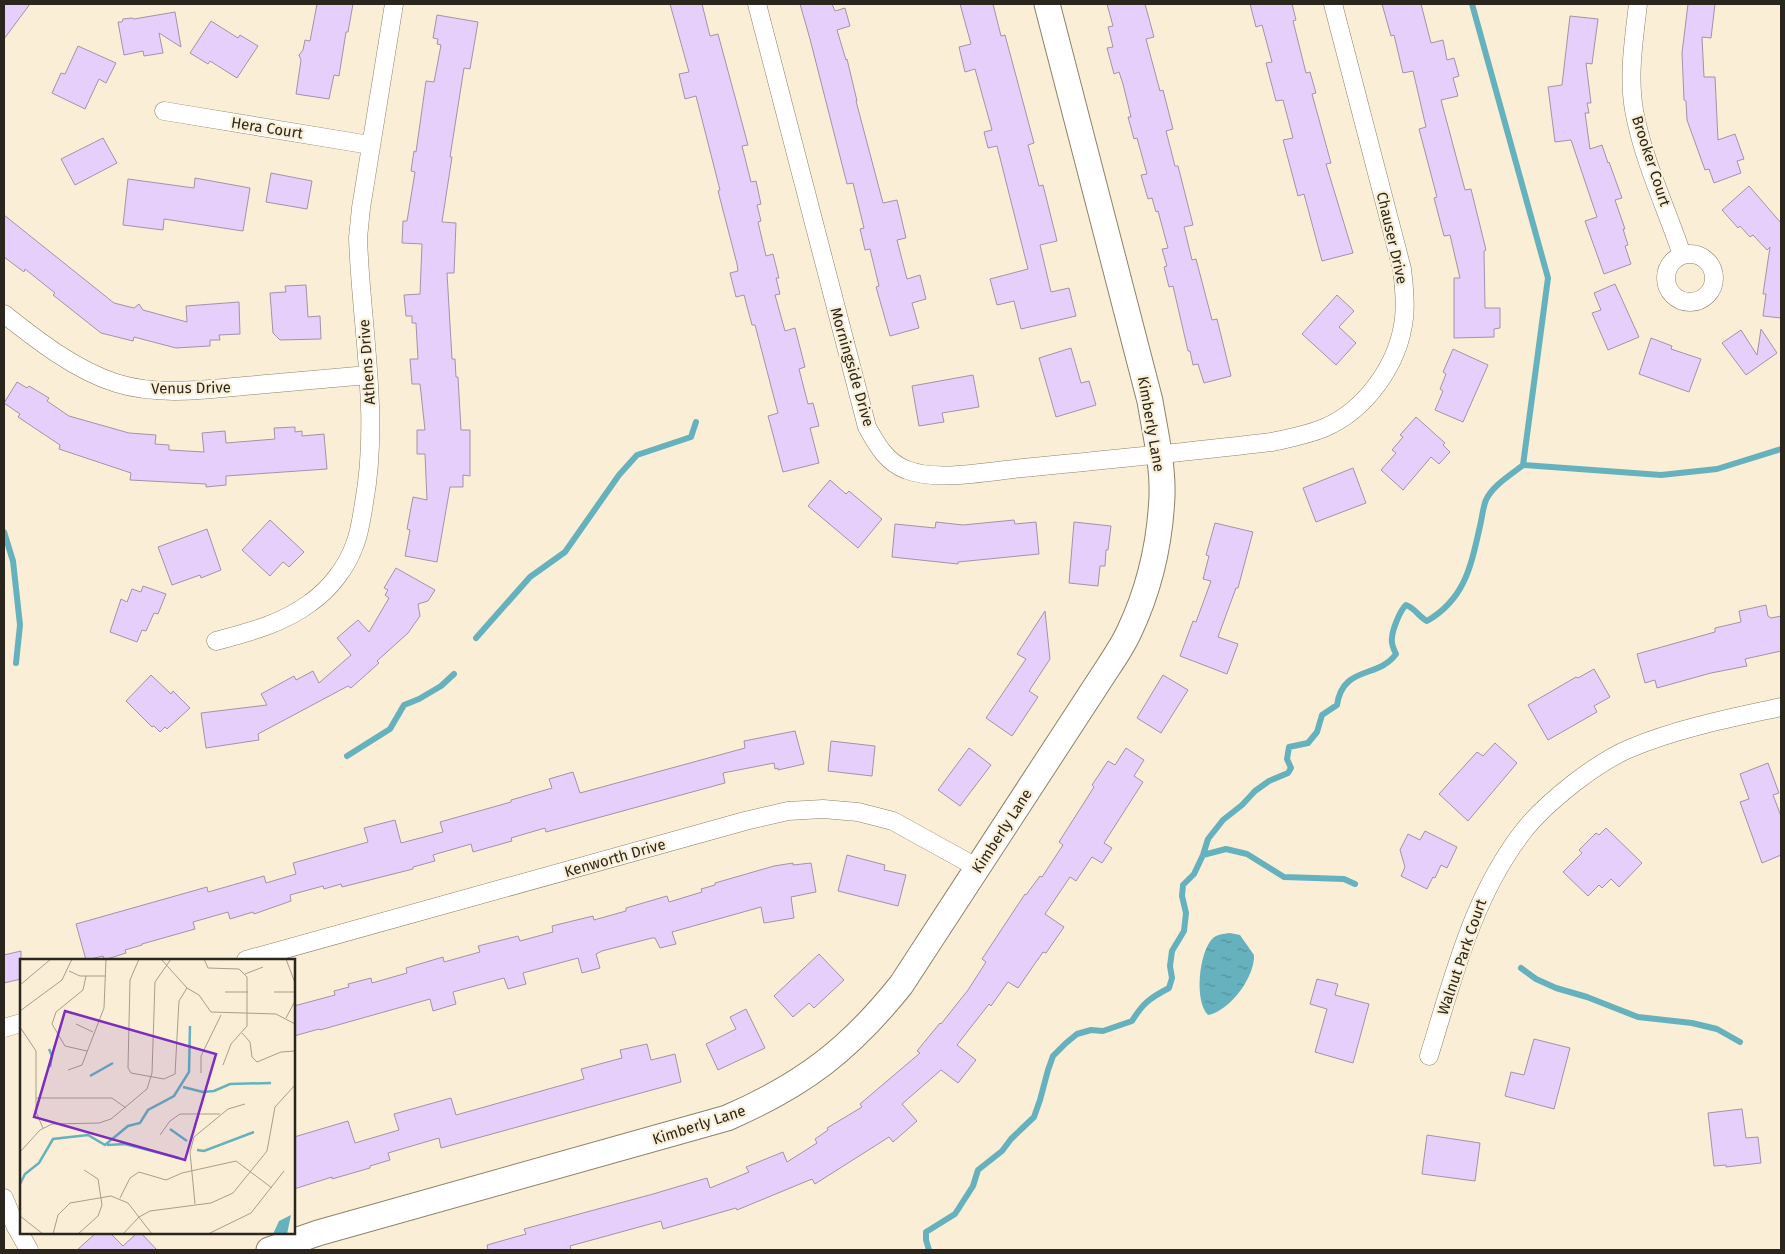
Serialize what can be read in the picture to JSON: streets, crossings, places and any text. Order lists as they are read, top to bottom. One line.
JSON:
{"streets":{"street":["Hera Court","Brooker Court","Chauser Drive","Athens Drive","Morningside Drive","Venus Drive","Kimberly Lane","Kenworth Drive","Walnut Park Court"]},"crossings":[["Hera Court","Athens Drive"],["Chauser Drive","Morningside Drive"],["Chauser Drive","Kimberly Lane"],["Athens Drive","Venus Drive"],["Morningside Drive","Kimberly Lane"],["Kimberly Lane","Kenworth Drive"]]}
